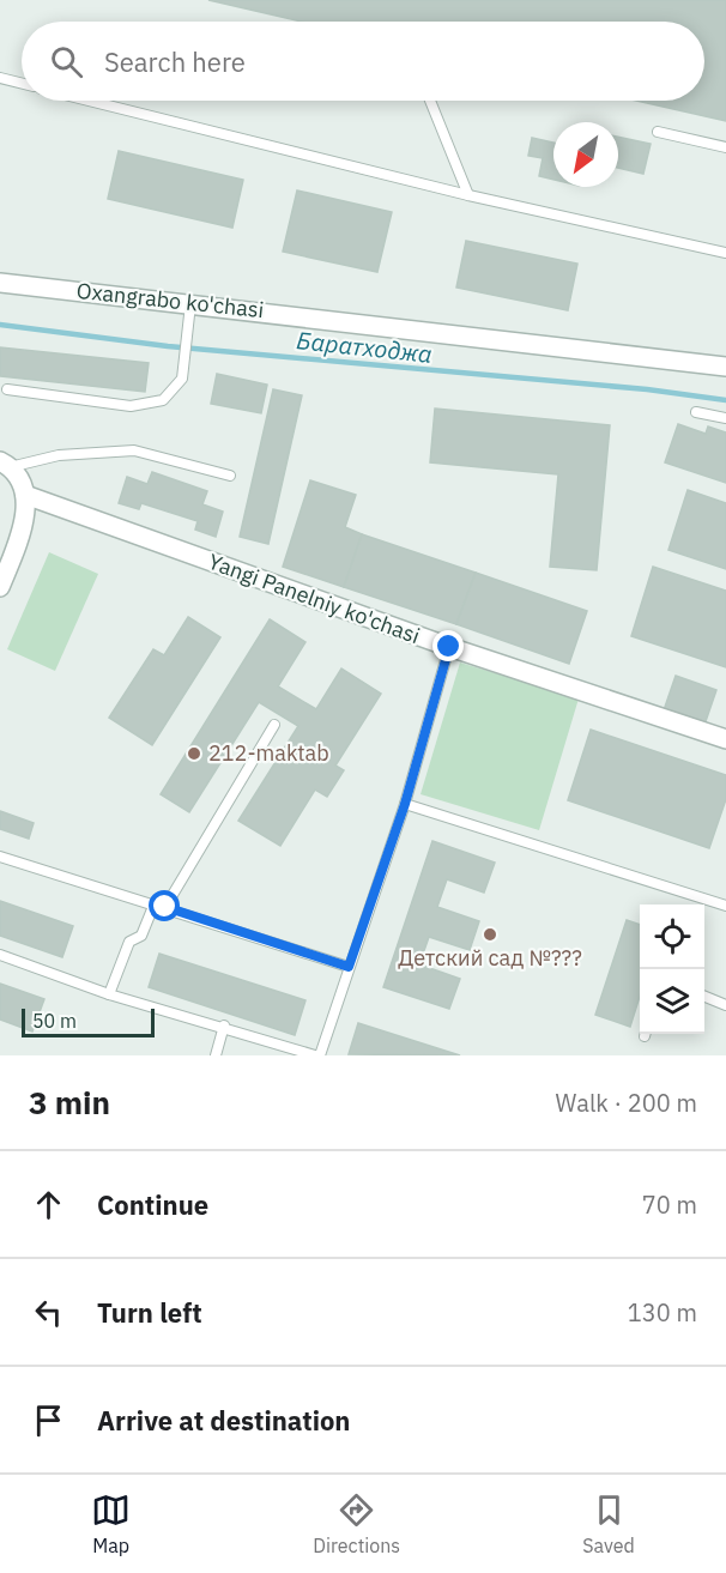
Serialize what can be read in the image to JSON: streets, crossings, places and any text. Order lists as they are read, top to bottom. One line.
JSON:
{"streets":{"street":["Oxangrabo ko'chasi","Yangi Panelniy ko'chasi"]},"water":["Баратходжа"],"places":["212-maktab","Детский сад №???"],"scale_bar":"50 m","north":"bottom left","page":{"search":"Search here","scale":"50 m","heading":["3 min","Walk · 200 m"],"list":[["Continue","70 m"],["Turn left","130 m"],"Arrive at destination"],"nav":["Map","Directions","Saved"]}}
